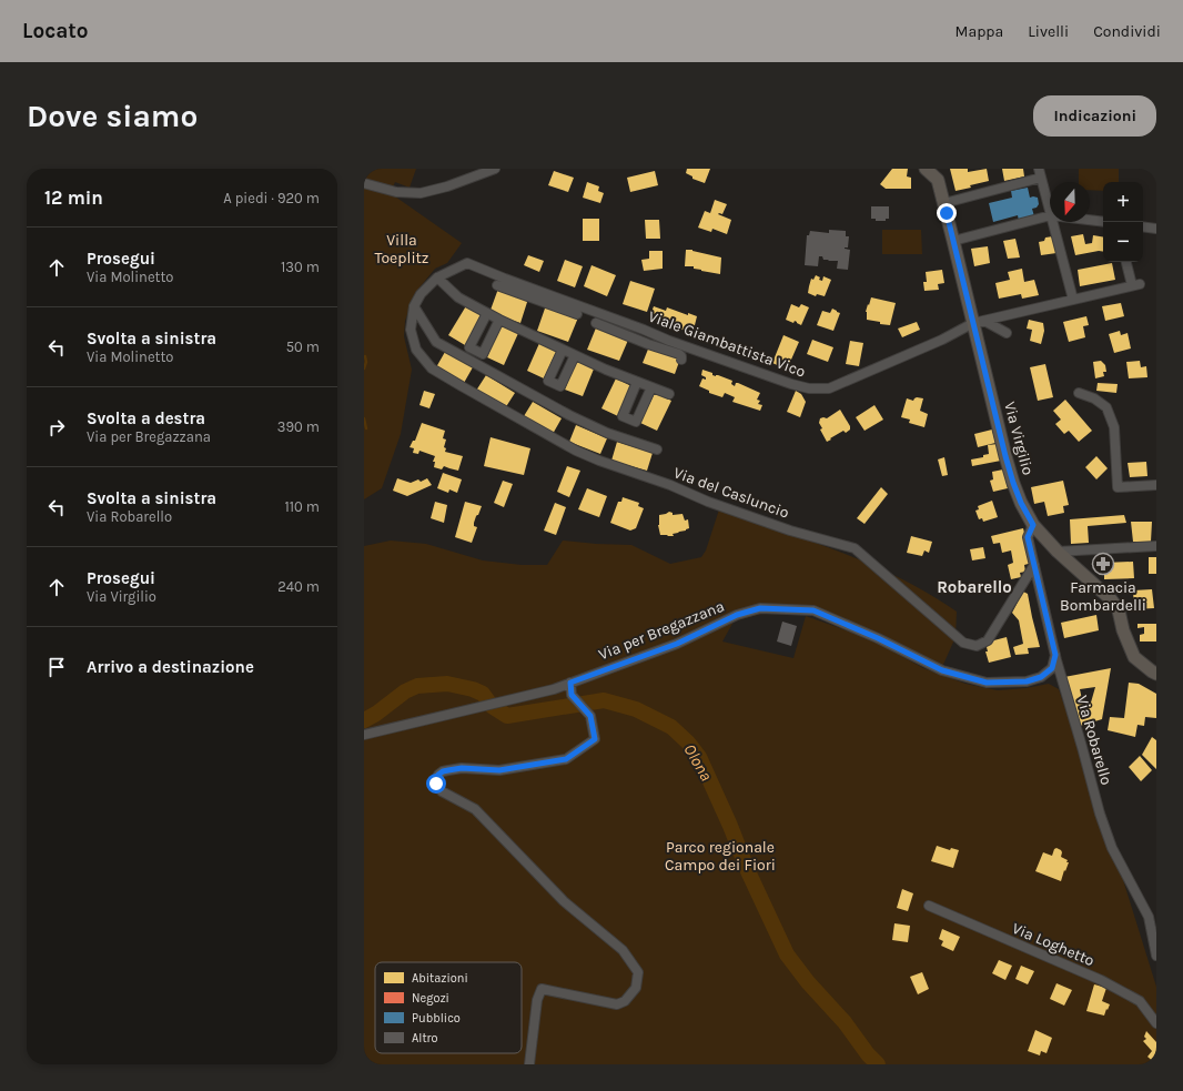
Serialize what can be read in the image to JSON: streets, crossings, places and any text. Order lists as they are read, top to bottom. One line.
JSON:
{"streets":{"main road":["Via Virgilio"],"street":["Viale Giambattista Vico","Via del Casluncio","Via per Bregazzana","Via Robarello","Via Loghetto"]},"crossings":[["Viale Giambattista Vico","Via Virgilio"],["Viale Giambattista Vico","Via del Casluncio"],["Via Virgilio","Via Robarello"],["Via del Casluncio","Via Robarello"],["Via per Bregazzana","Via Robarello"]],"districts":["Robarello"],"water":["Olona"],"parks":["Villa Toeplitz","Parco regionale Campo dei Fiori"],"places":{"pharmacy":["Farmacia Bombardelli"]},"legend":["Abitazioni","Negozi","Pubblico","Altro"],"north":"bottom","page":{"header":"Locato","nav":["Mappa","Livelli","Condividi"],"buttons":"Indicazioni","title":"Dove siamo","heading":["12 min","A piedi · 920 m"],"map_buttons":["+","−"],"list":[["Prosegui","Via Molinetto","130 m"],["Svolta a sinistra","Via Molinetto","50 m"],["Svolta a destra","Via per Bregazzana","390 m"],["Svolta a sinistra","Via Robarello","110 m"],["Prosegui","Via Virgilio","240 m"],"Arrivo a destinazione"]}}
